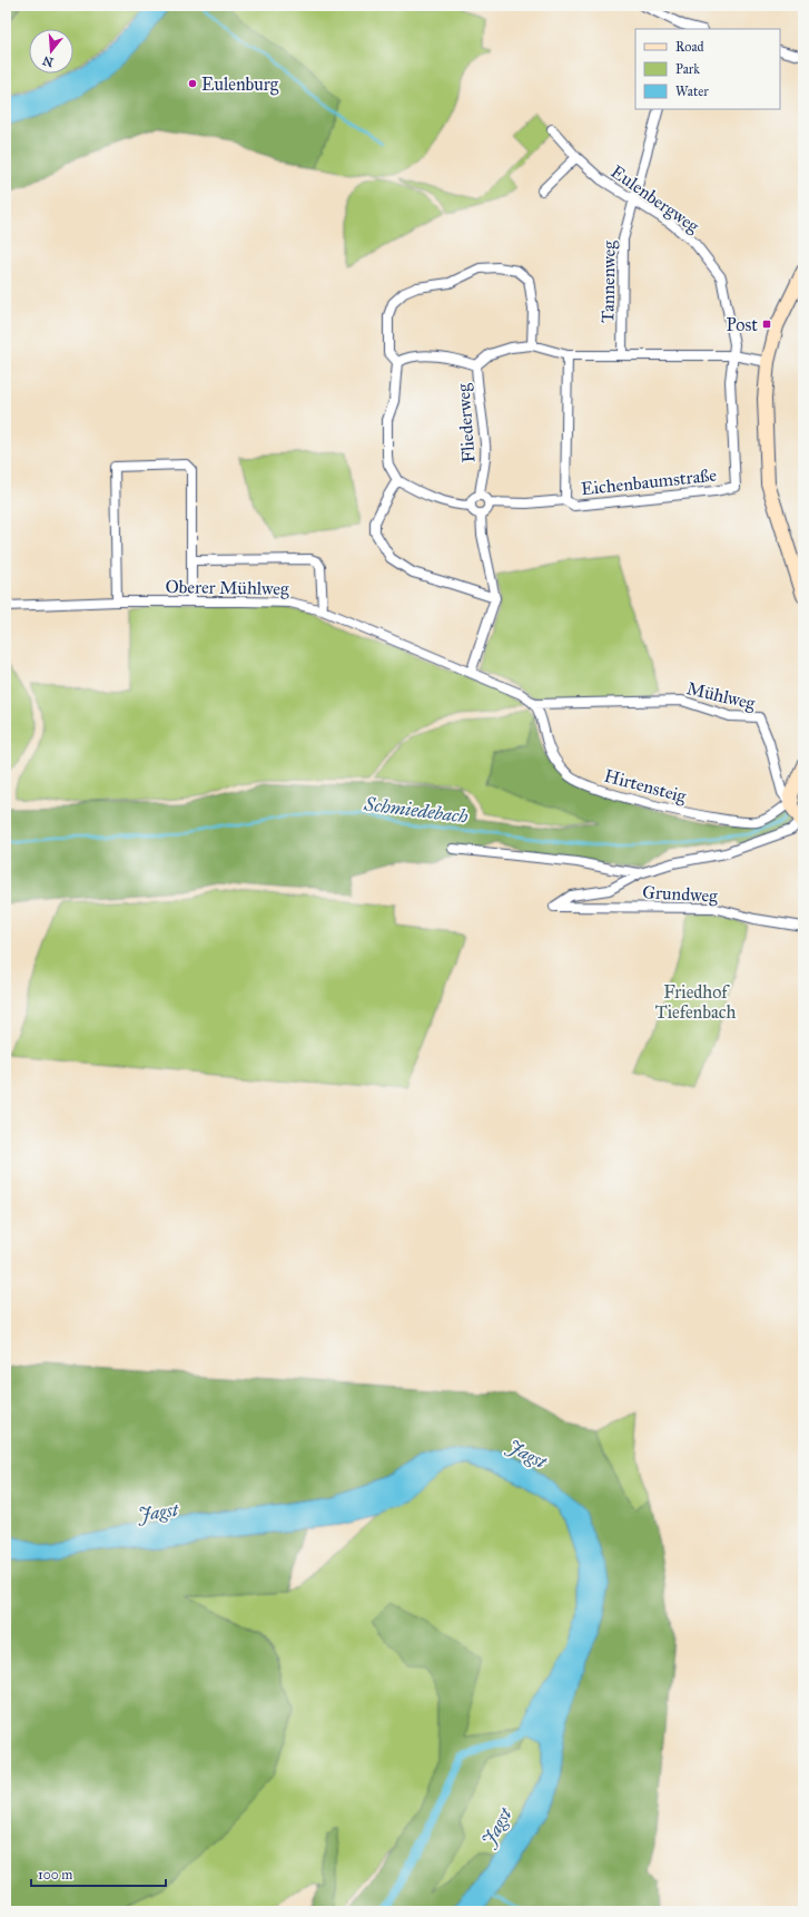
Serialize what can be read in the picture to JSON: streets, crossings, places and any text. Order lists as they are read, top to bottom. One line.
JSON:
{"streets":{"street":["Eulenbergweg","Tannenweg","Fliederweg","Eichenbaumstraße","Oberer Mühlweg","Mühlweg","Hirtensteig","Grundweg"]},"crossings":[["Eulenbergweg","Tannenweg"],["Eulenbergweg","Fliederweg"],["Eulenbergweg","Eichenbaumstraße"],["Tannenweg","Fliederweg"],["Fliederweg","Eichenbaumstraße"],["Oberer Mühlweg","Mühlweg"],["Oberer Mühlweg","Hirtensteig"],["Mühlweg","Hirtensteig"]],"water":["Schmiedebach","Jagst"],"parks":["Friedhof Tiefenbach"],"places":{"other":["Eulenburg"],"transit":["Post"]},"legend":["Road","Park","Water"],"scale_bar":"100 m","north":"bottom"}
